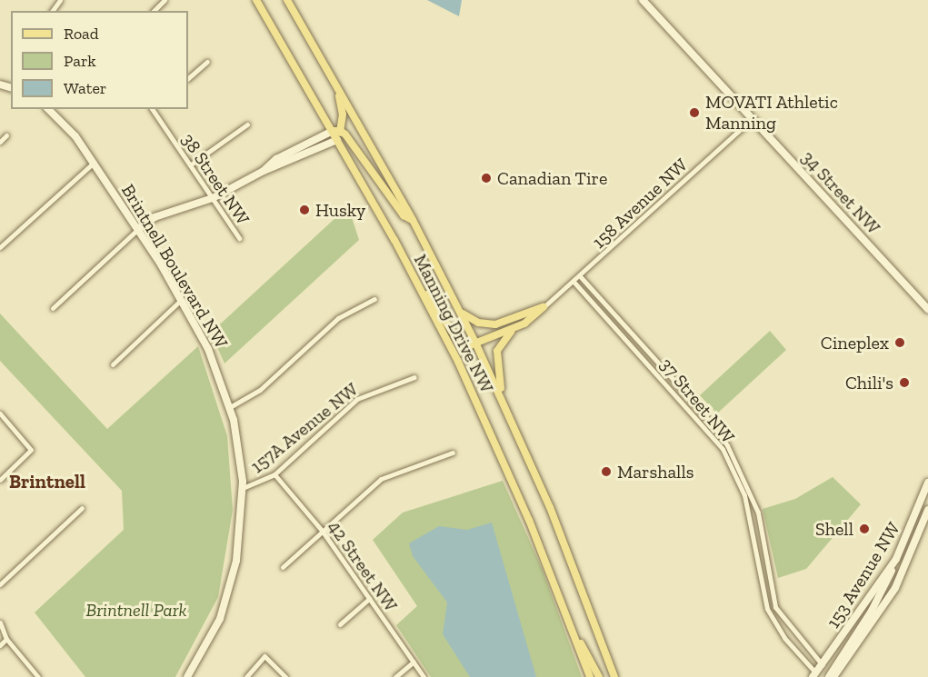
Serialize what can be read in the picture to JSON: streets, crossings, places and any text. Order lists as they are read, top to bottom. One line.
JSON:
{"streets":{"main road":["Manning Drive NW"],"street":["38 Street NW","34 Street NW","158 Avenue NW","Brintnell Boulevard NW","37 Street NW","157A Avenue NW","42 Street NW","153 Avenue NW"]},"crossings":[["34 Street NW","158 Avenue NW"],["158 Avenue NW","37 Street NW"],["Brintnell Boulevard NW","157A Avenue NW"],["37 Street NW","153 Avenue NW"],["157A Avenue NW","42 Street NW"]],"districts":["Brintnell"],"parks":["Brintnell Park"],"places":["MOVATI Athletic Manning","Canadian Tire","Husky","Cineplex","Chili's","Marshalls","Shell"],"legend":["Road","Park","Water"]}
